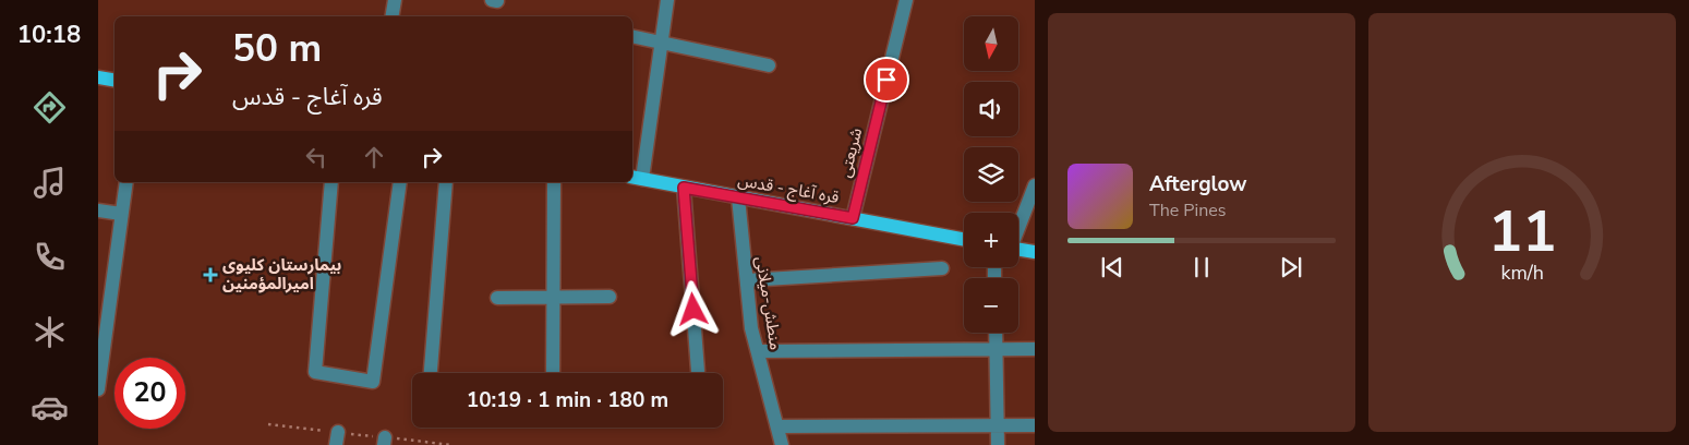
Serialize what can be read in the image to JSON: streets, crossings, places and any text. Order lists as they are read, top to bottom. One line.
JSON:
{"streets":{"main road":["قره آغاج - قدس"],"street":["شریعتی","منطش-میلانی"]},"crossings":[["شریعتی","قره آغاج - قدس"],["قره آغاج - قدس","منطش-میلانی"]],"places":{"health":["بیمارستان کلیوی امیرالمؤمنین"]},"north":"bottom","page":{"tabs":"10:18","map_buttons":["+","−"],"turn":["50 m","قره آغاج - قدس"],"song":["Afterglow","The Pines"],"limit":"20","trip":"10:19 · 1 min · 180 m","gauge":["11","km/h"]}}
